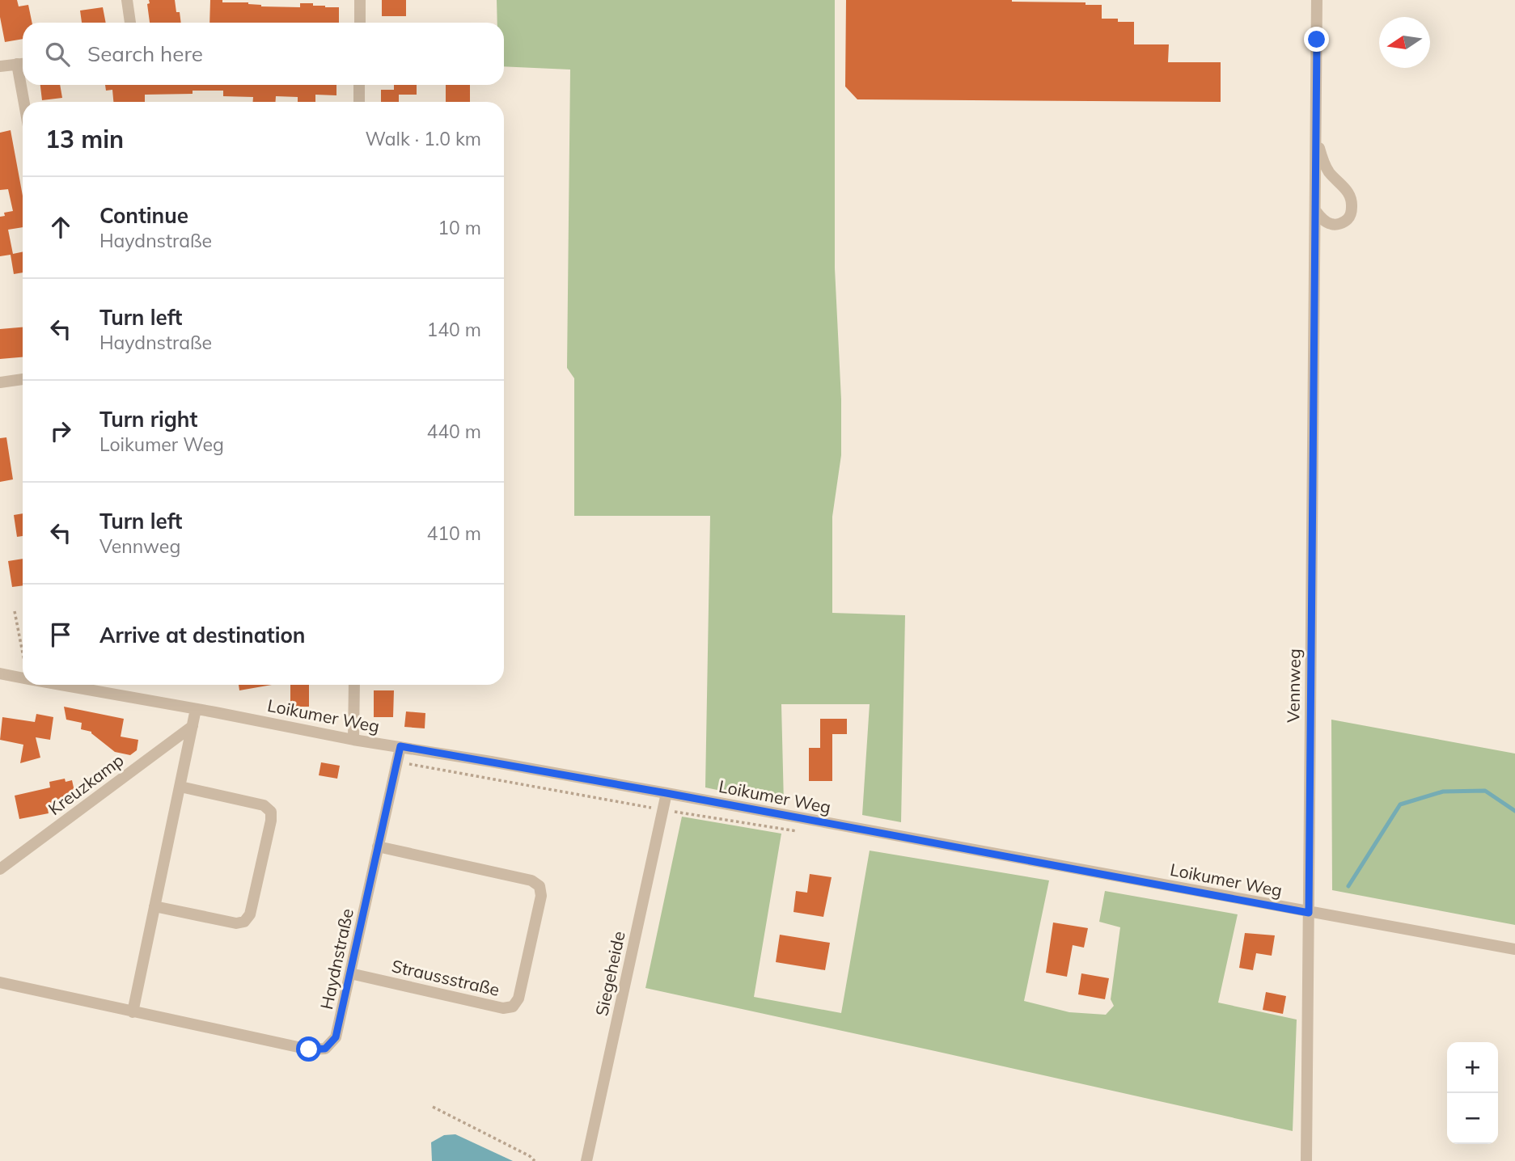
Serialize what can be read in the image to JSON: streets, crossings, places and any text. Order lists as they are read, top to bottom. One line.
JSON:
{"streets":{"street":["Vennweg","Loikumer Weg","Kreuzkamp","Haydnstraße","Siegeheide","Straussstraße"]},"crossings":[["Vennweg","Loikumer Weg"],["Loikumer Weg","Haydnstraße"],["Loikumer Weg","Siegeheide"],["Haydnstraße","Straussstraße"]],"north":"left","page":{"search":"Search here","heading":["13 min","Walk · 1.0 km"],"list":[["Continue","Haydnstraße","10 m"],["Turn left","Haydnstraße","140 m"],["Turn right","Loikumer Weg","440 m"],["Turn left","Vennweg","410 m"],"Arrive at destination"],"map_buttons":["+","−"]}}
